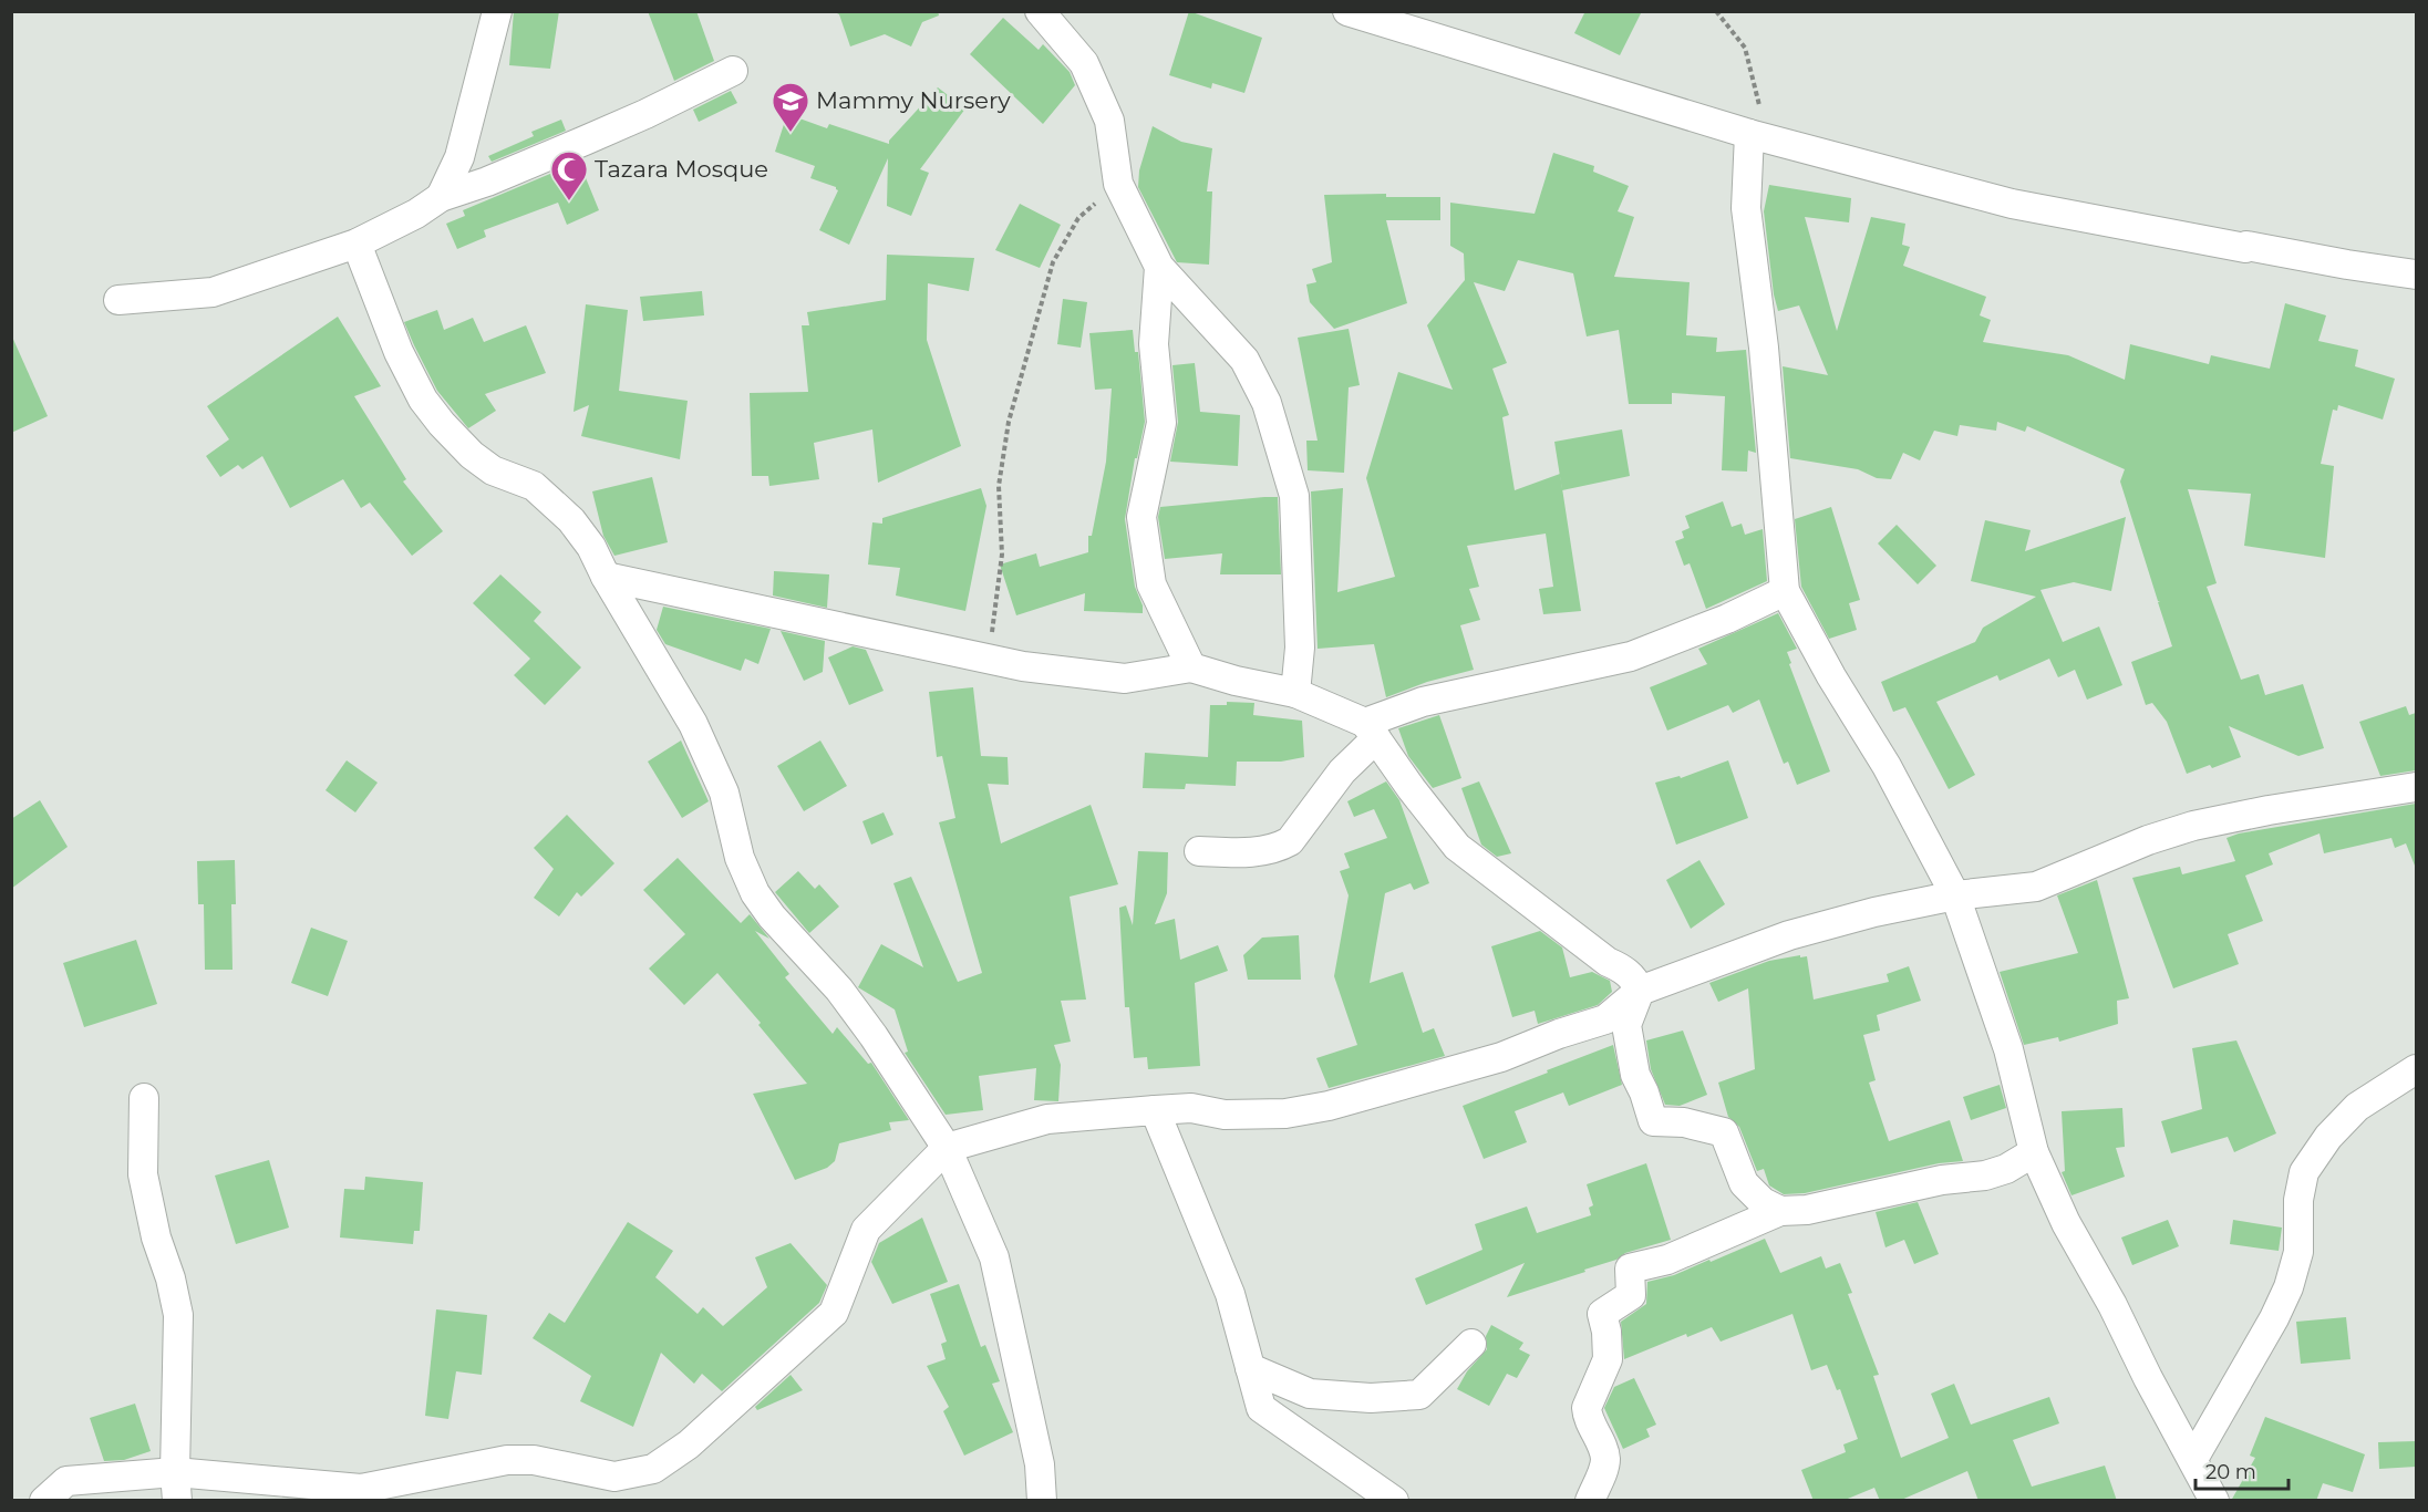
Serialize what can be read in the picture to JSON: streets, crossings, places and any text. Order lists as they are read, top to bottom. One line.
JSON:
{"places":{"school or university":["Mammy Nursery"],"mosque":["Tazara Mosque"]},"scale_bar":"20 m"}
